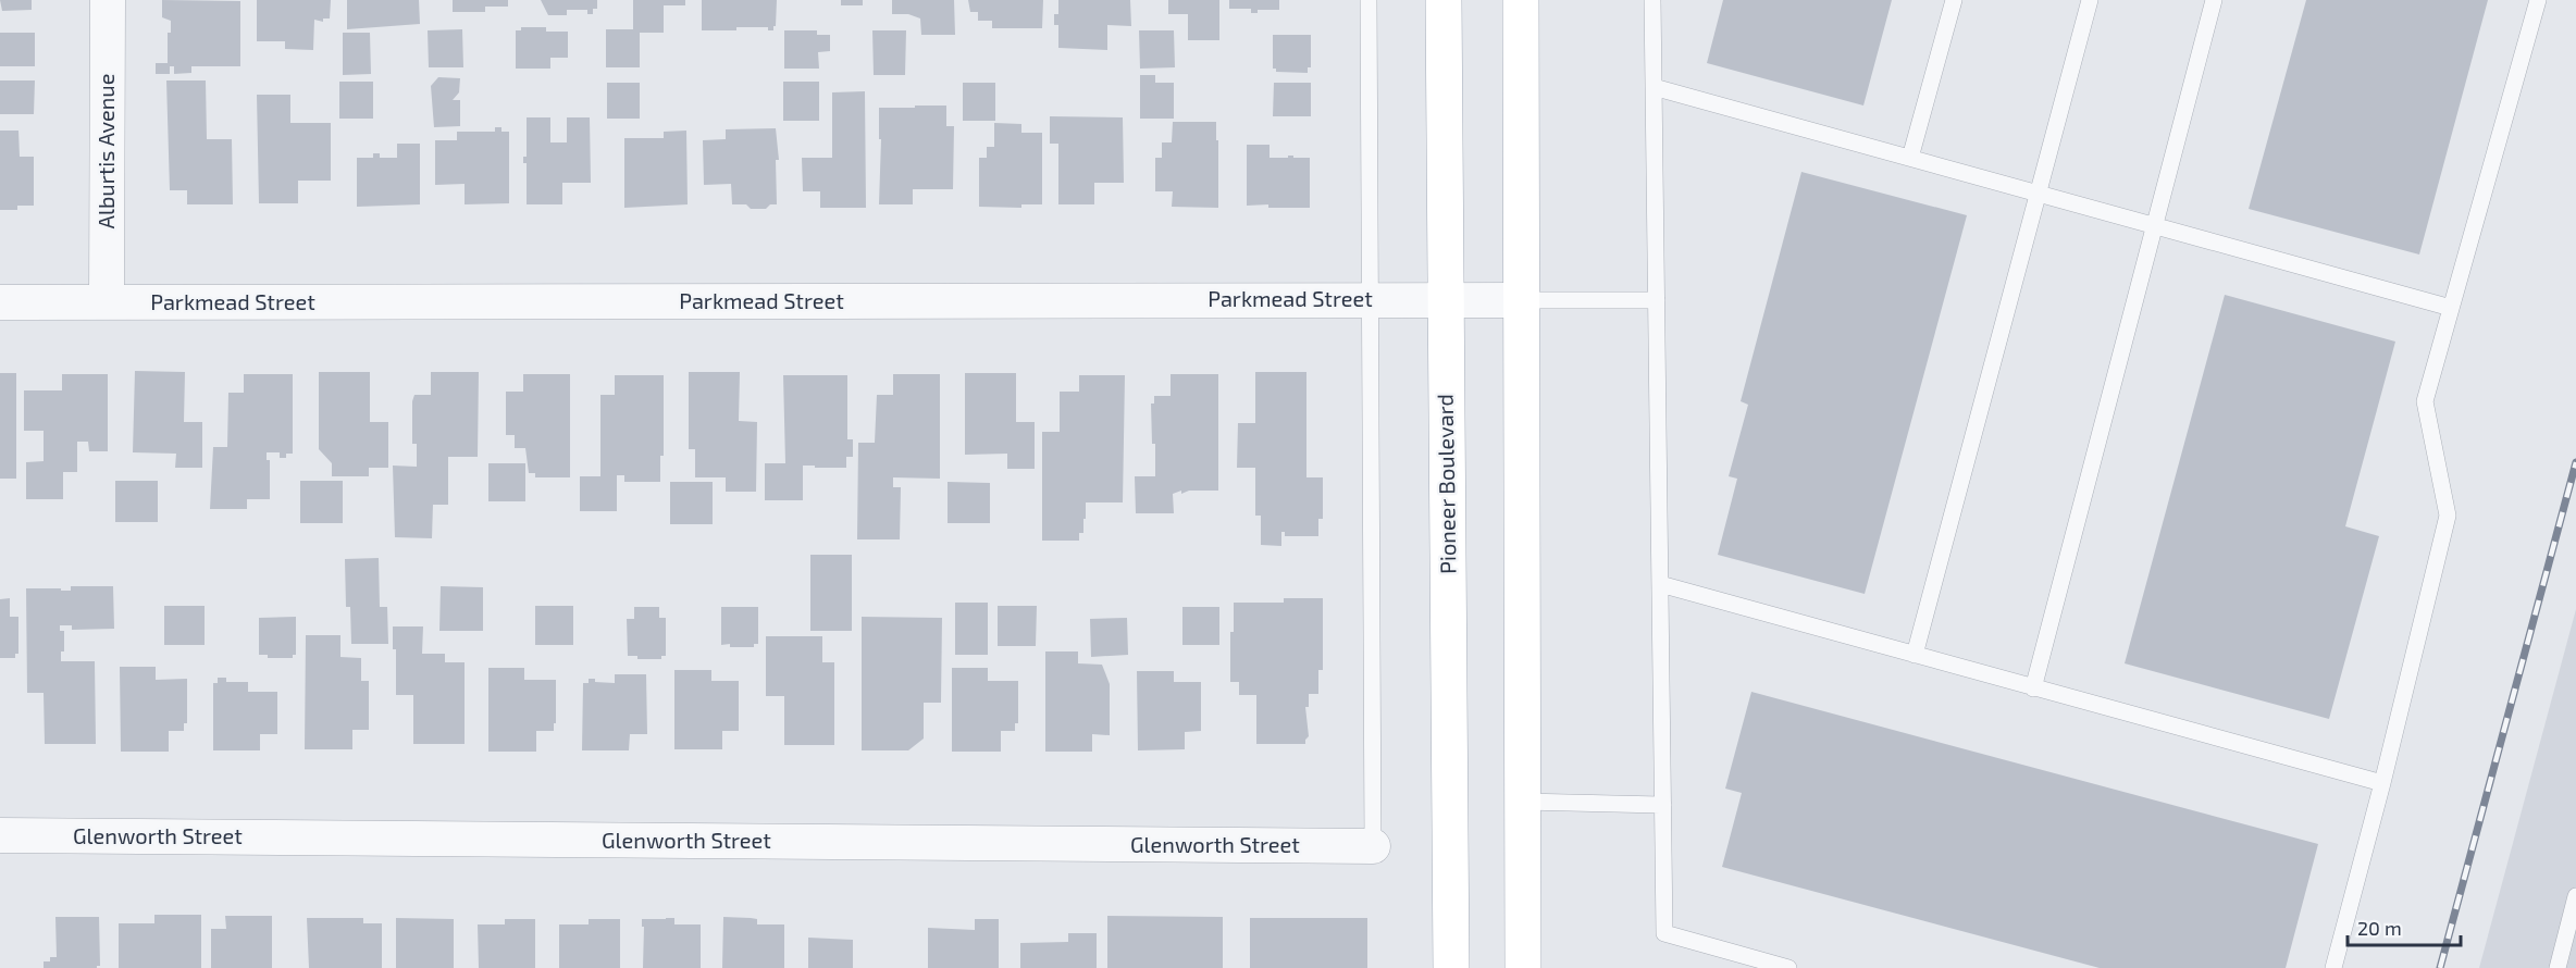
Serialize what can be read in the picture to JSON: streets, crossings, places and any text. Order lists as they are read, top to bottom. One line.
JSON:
{"streets":{"main road":["Pioneer Boulevard"],"street":["Alburtis Avenue","Parkmead Street","Glenworth Street"]},"crossings":[["Alburtis Avenue","Parkmead Street"],["Parkmead Street","Pioneer Boulevard"]],"scale_bar":"20 m"}
